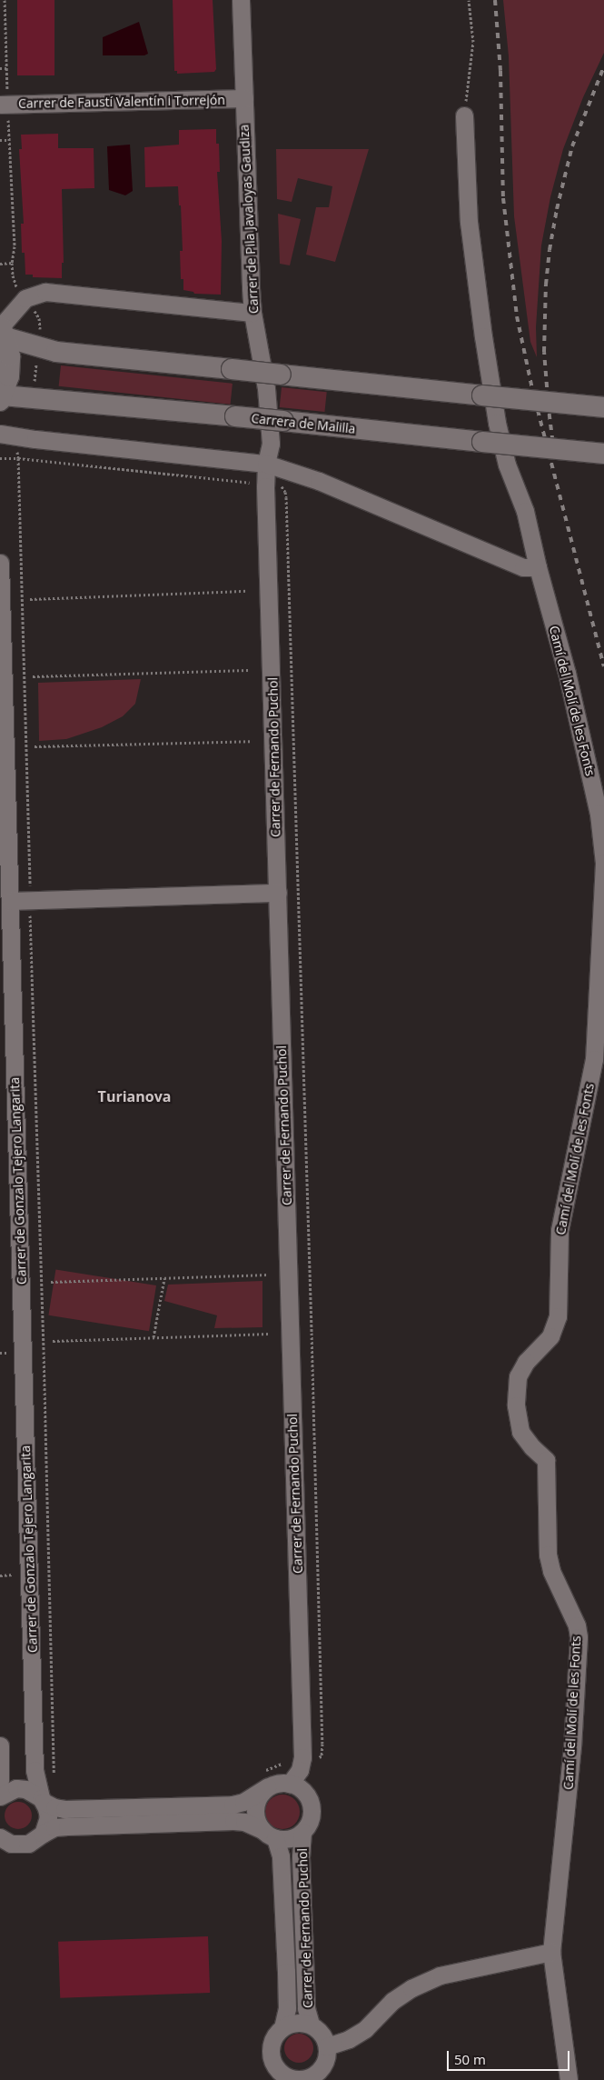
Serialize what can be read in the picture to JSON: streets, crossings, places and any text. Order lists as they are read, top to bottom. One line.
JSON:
{"streets":{"street":["Carrer de Faustí Valentín i Torrejón","Carrer de Pila Javaloyas Gaudiza","Carrera de Malilla","Camí del Molí de les Fonts","Carrer de Fernando Puchol","Carrer de Gonzalo Tejero Langarita"]},"crossings":[["Carrer de Faustí Valentín i Torrejón","Carrer de Pila Javaloyas Gaudiza"],["Carrer de Pila Javaloyas Gaudiza","Carrer de Fernando Puchol"]],"districts":["Turianova"],"scale_bar":"50 m"}
